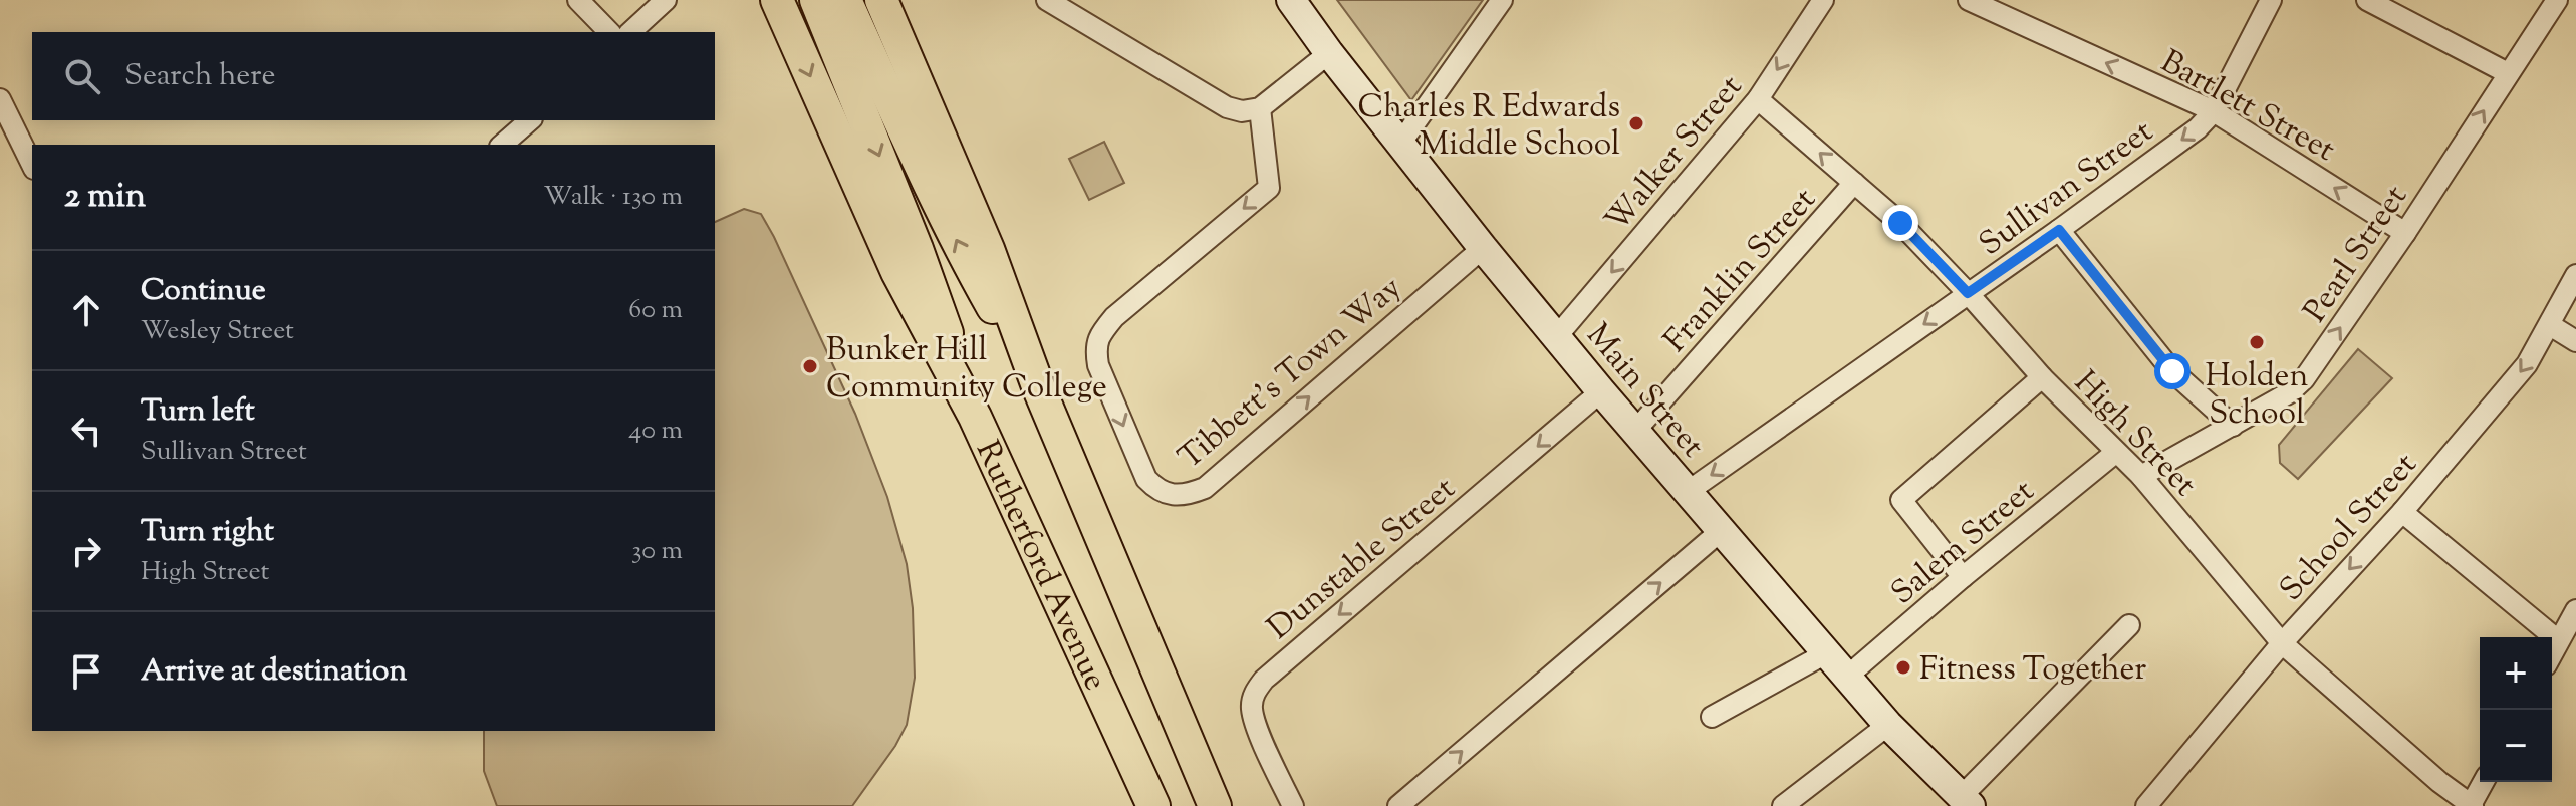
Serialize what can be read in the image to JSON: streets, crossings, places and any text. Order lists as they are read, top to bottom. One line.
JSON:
{"streets":{"main road":["Main Street","Rutherford Avenue"],"street":["Bartlett Street","Walker Street","Sullivan Street","Pearl Street","Franklin Street","Tibbett's Town Way","High Street","School Street","Salem Street","Dunstable Street"]},"crossings":[["Bartlett Street","Sullivan Street"],["Bartlett Street","Pearl Street"],["Walker Street","Main Street"],["Walker Street","High Street"],["Sullivan Street","Main Street"],["Sullivan Street","High Street"],["Pearl Street","High Street"],["Franklin Street","Main Street"],["Franklin Street","High Street"],["Tibbett's Town Way","Main Street"],["Main Street","Salem Street"],["Main Street","Dunstable Street"],["High Street","School Street"],["High Street","Salem Street"]],"one_way":["Bartlett Street","Walker Street","Sullivan Street","Pearl Street","School Street","Dunstable Street"],"places":["Charles R Edwards Middle School","Holden School","Bunker Hill Community College","Fitness Together"],"page":{"search":"Search here","heading":["2 min","Walk · 130 m"],"list":[["Continue","Wesley Street","60 m"],["Turn left","Sullivan Street","40 m"],["Turn right","High Street","30 m"],"Arrive at destination"],"map_buttons":["+","−"]}}
